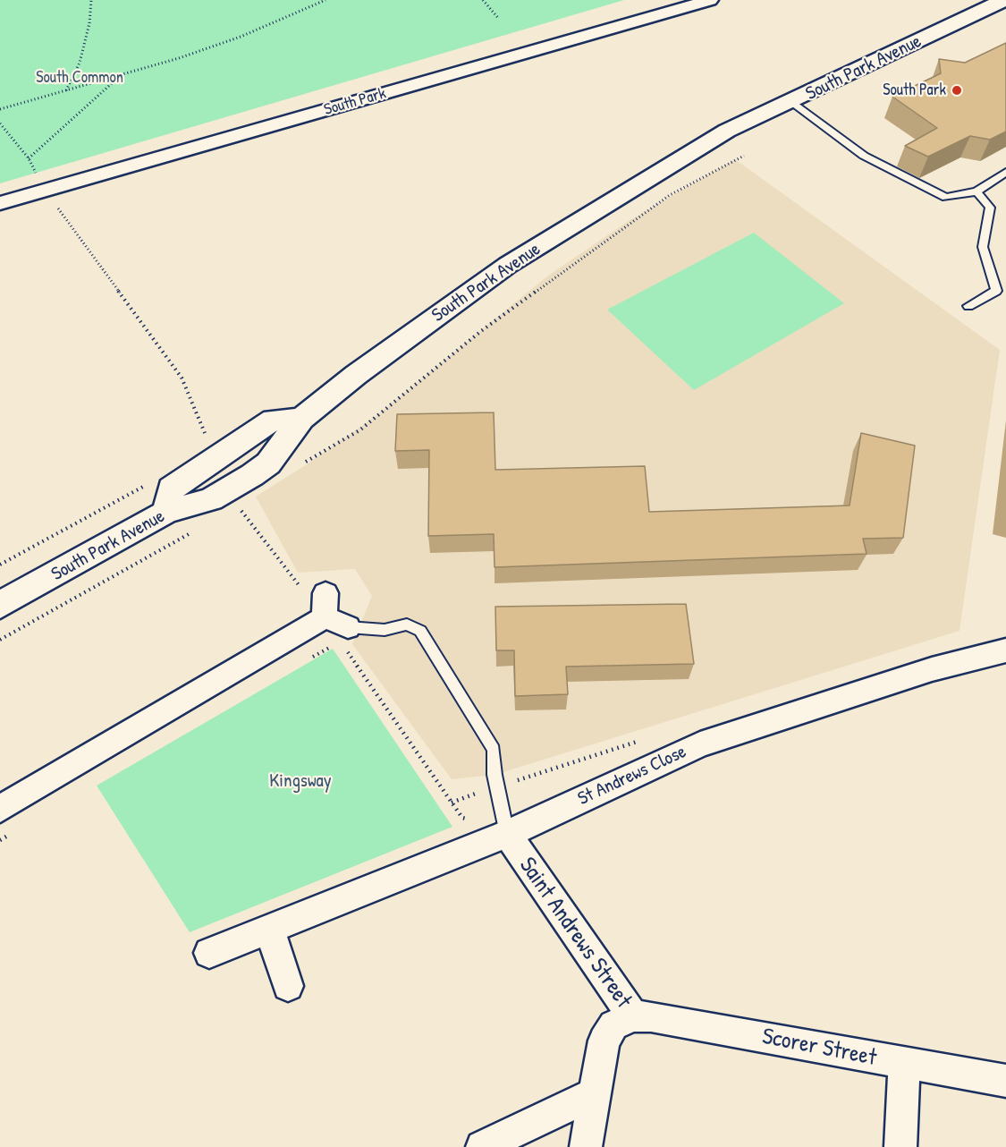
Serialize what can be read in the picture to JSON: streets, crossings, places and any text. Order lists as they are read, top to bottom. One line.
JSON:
{"streets":{"main road":["South Park Avenue"],"street":["South Park","St Andrews Close","Saint Andrews Street","Scorer Street"]},"crossings":[["St Andrews Close","Saint Andrews Street"],["Saint Andrews Street","Scorer Street"]],"parks":["South Common","Kingsway"],"places":["South Park"]}
